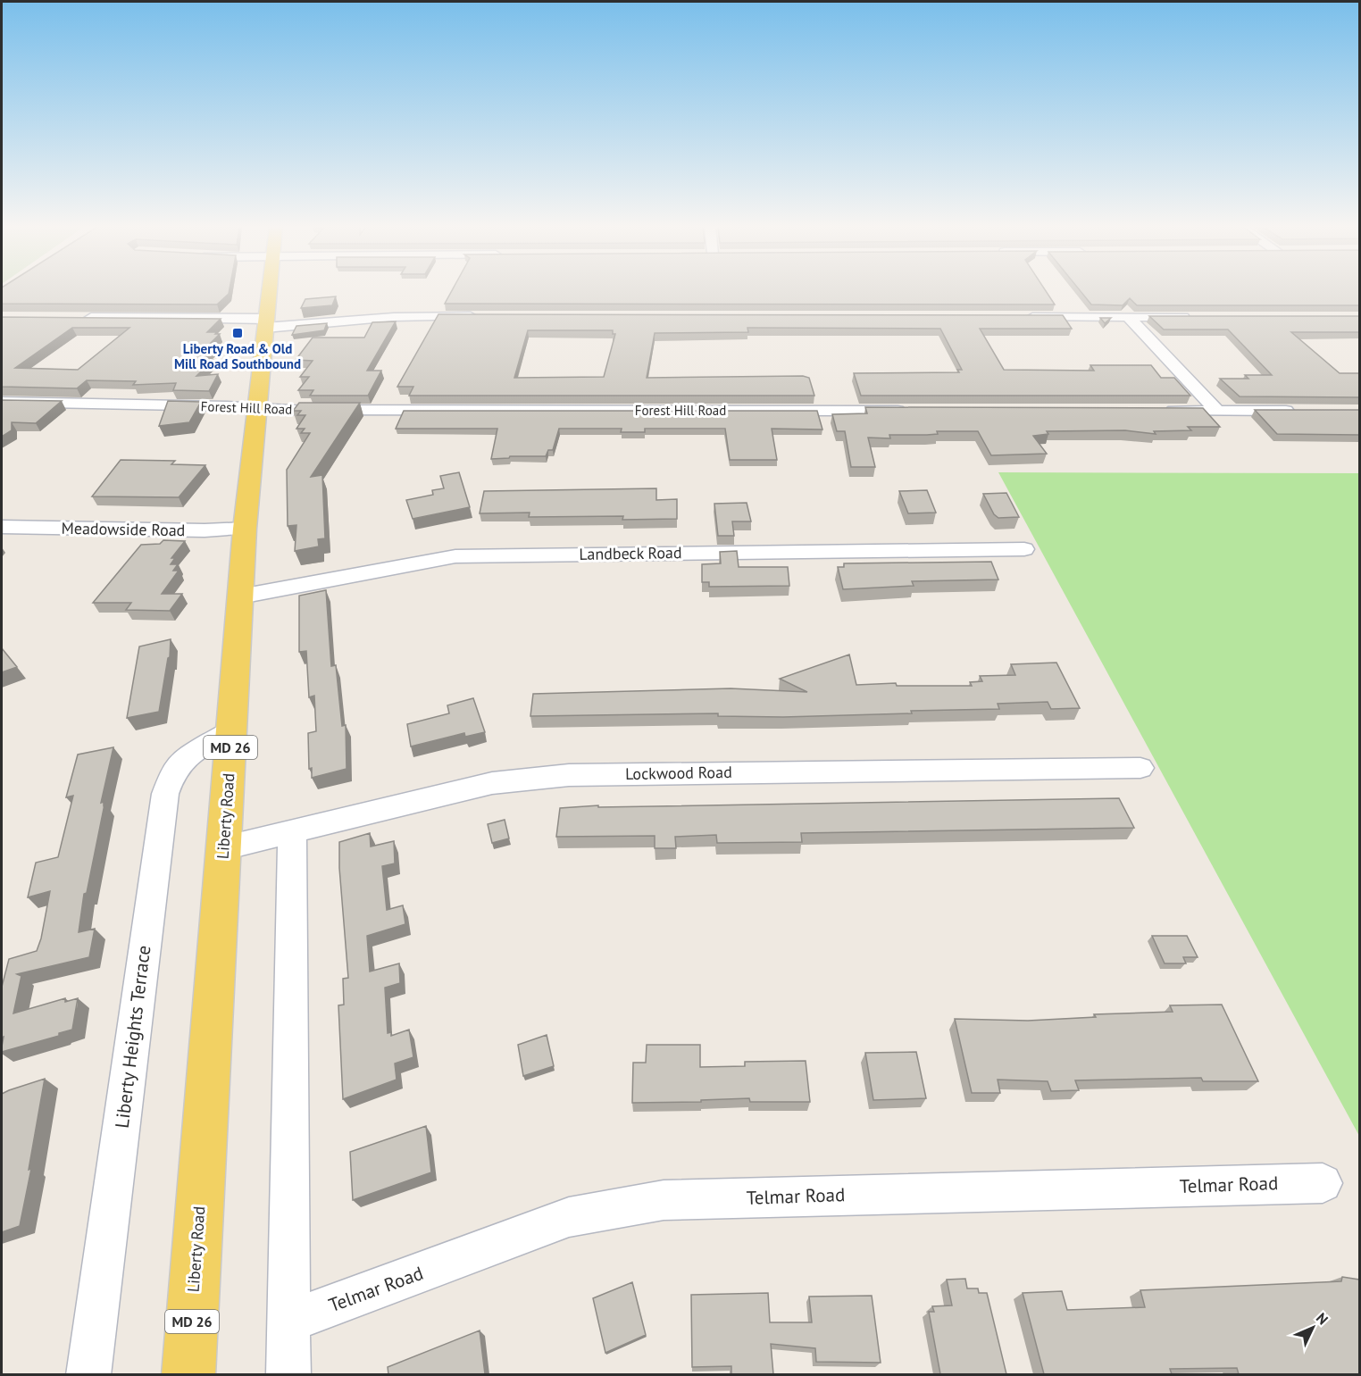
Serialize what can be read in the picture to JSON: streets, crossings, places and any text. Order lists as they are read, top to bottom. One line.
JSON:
{"streets":{"main road":["MD 26","Liberty Road"],"street":["Forest Hill Road","Meadowside Road","Landbeck Road","Lockwood Road","Liberty Heights Terrace","Telmar Road"]},"crossings":[["Forest Hill Road","Liberty Road"],["Meadowside Road","Liberty Road"],["Landbeck Road","Liberty Road"],["Lockwood Road","Liberty Road"],["Liberty Road","Liberty Heights Terrace"]],"places":{"transit":["Liberty Road & Old Mill Road Southbound"]},"north":"top right"}
